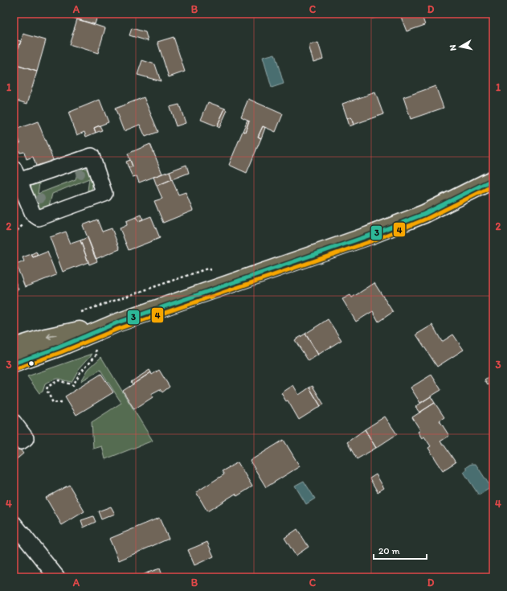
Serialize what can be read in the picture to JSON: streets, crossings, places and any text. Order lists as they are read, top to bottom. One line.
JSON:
{"lines":["transit line 3","transit line 4"],"scale_bar":"20 m","north":"left","grid":{"columns":["A","B","C","D"],"rows":["1","2","3","4"]}}
